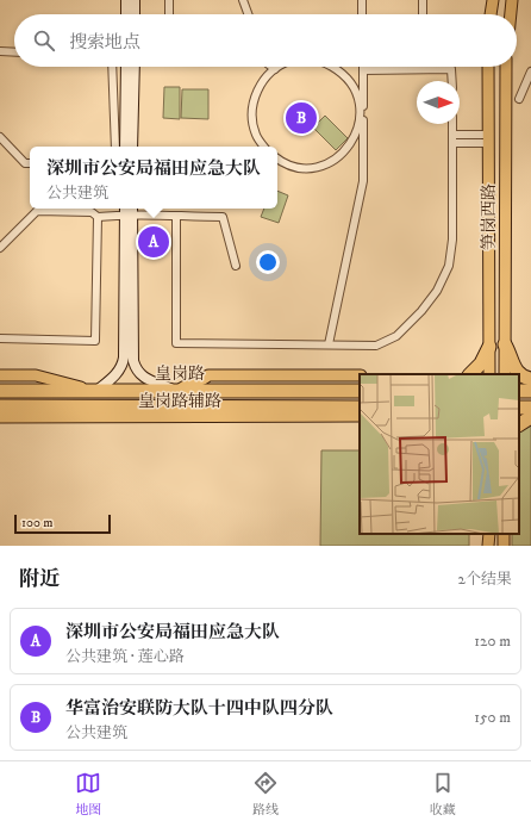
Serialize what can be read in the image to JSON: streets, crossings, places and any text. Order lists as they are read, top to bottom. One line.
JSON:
{"streets":{"highway":["皇岗路"],"main road":["笋岗西路","皇岗路辅路"]},"crossings":[["皇岗路","皇岗路辅路"]],"scale_bar":"100 m","north":"right","page":{"search":"搜索地点","pins":["B","A"],"popup":["深圳市公安局福田应急大队","公共建筑"],"scale":"100 m","heading":["附近","2个结果"],"list":[{"mark":"A","name":"深圳市公安局福田应急大队","note":"公共建筑 · 莲心路","value":"120 m"},{"mark":"B","name":"华富治安联防大队十四中队四分队","note":"公共建筑","value":"150 m"}],"nav":["地图","路线","收藏"]}}
